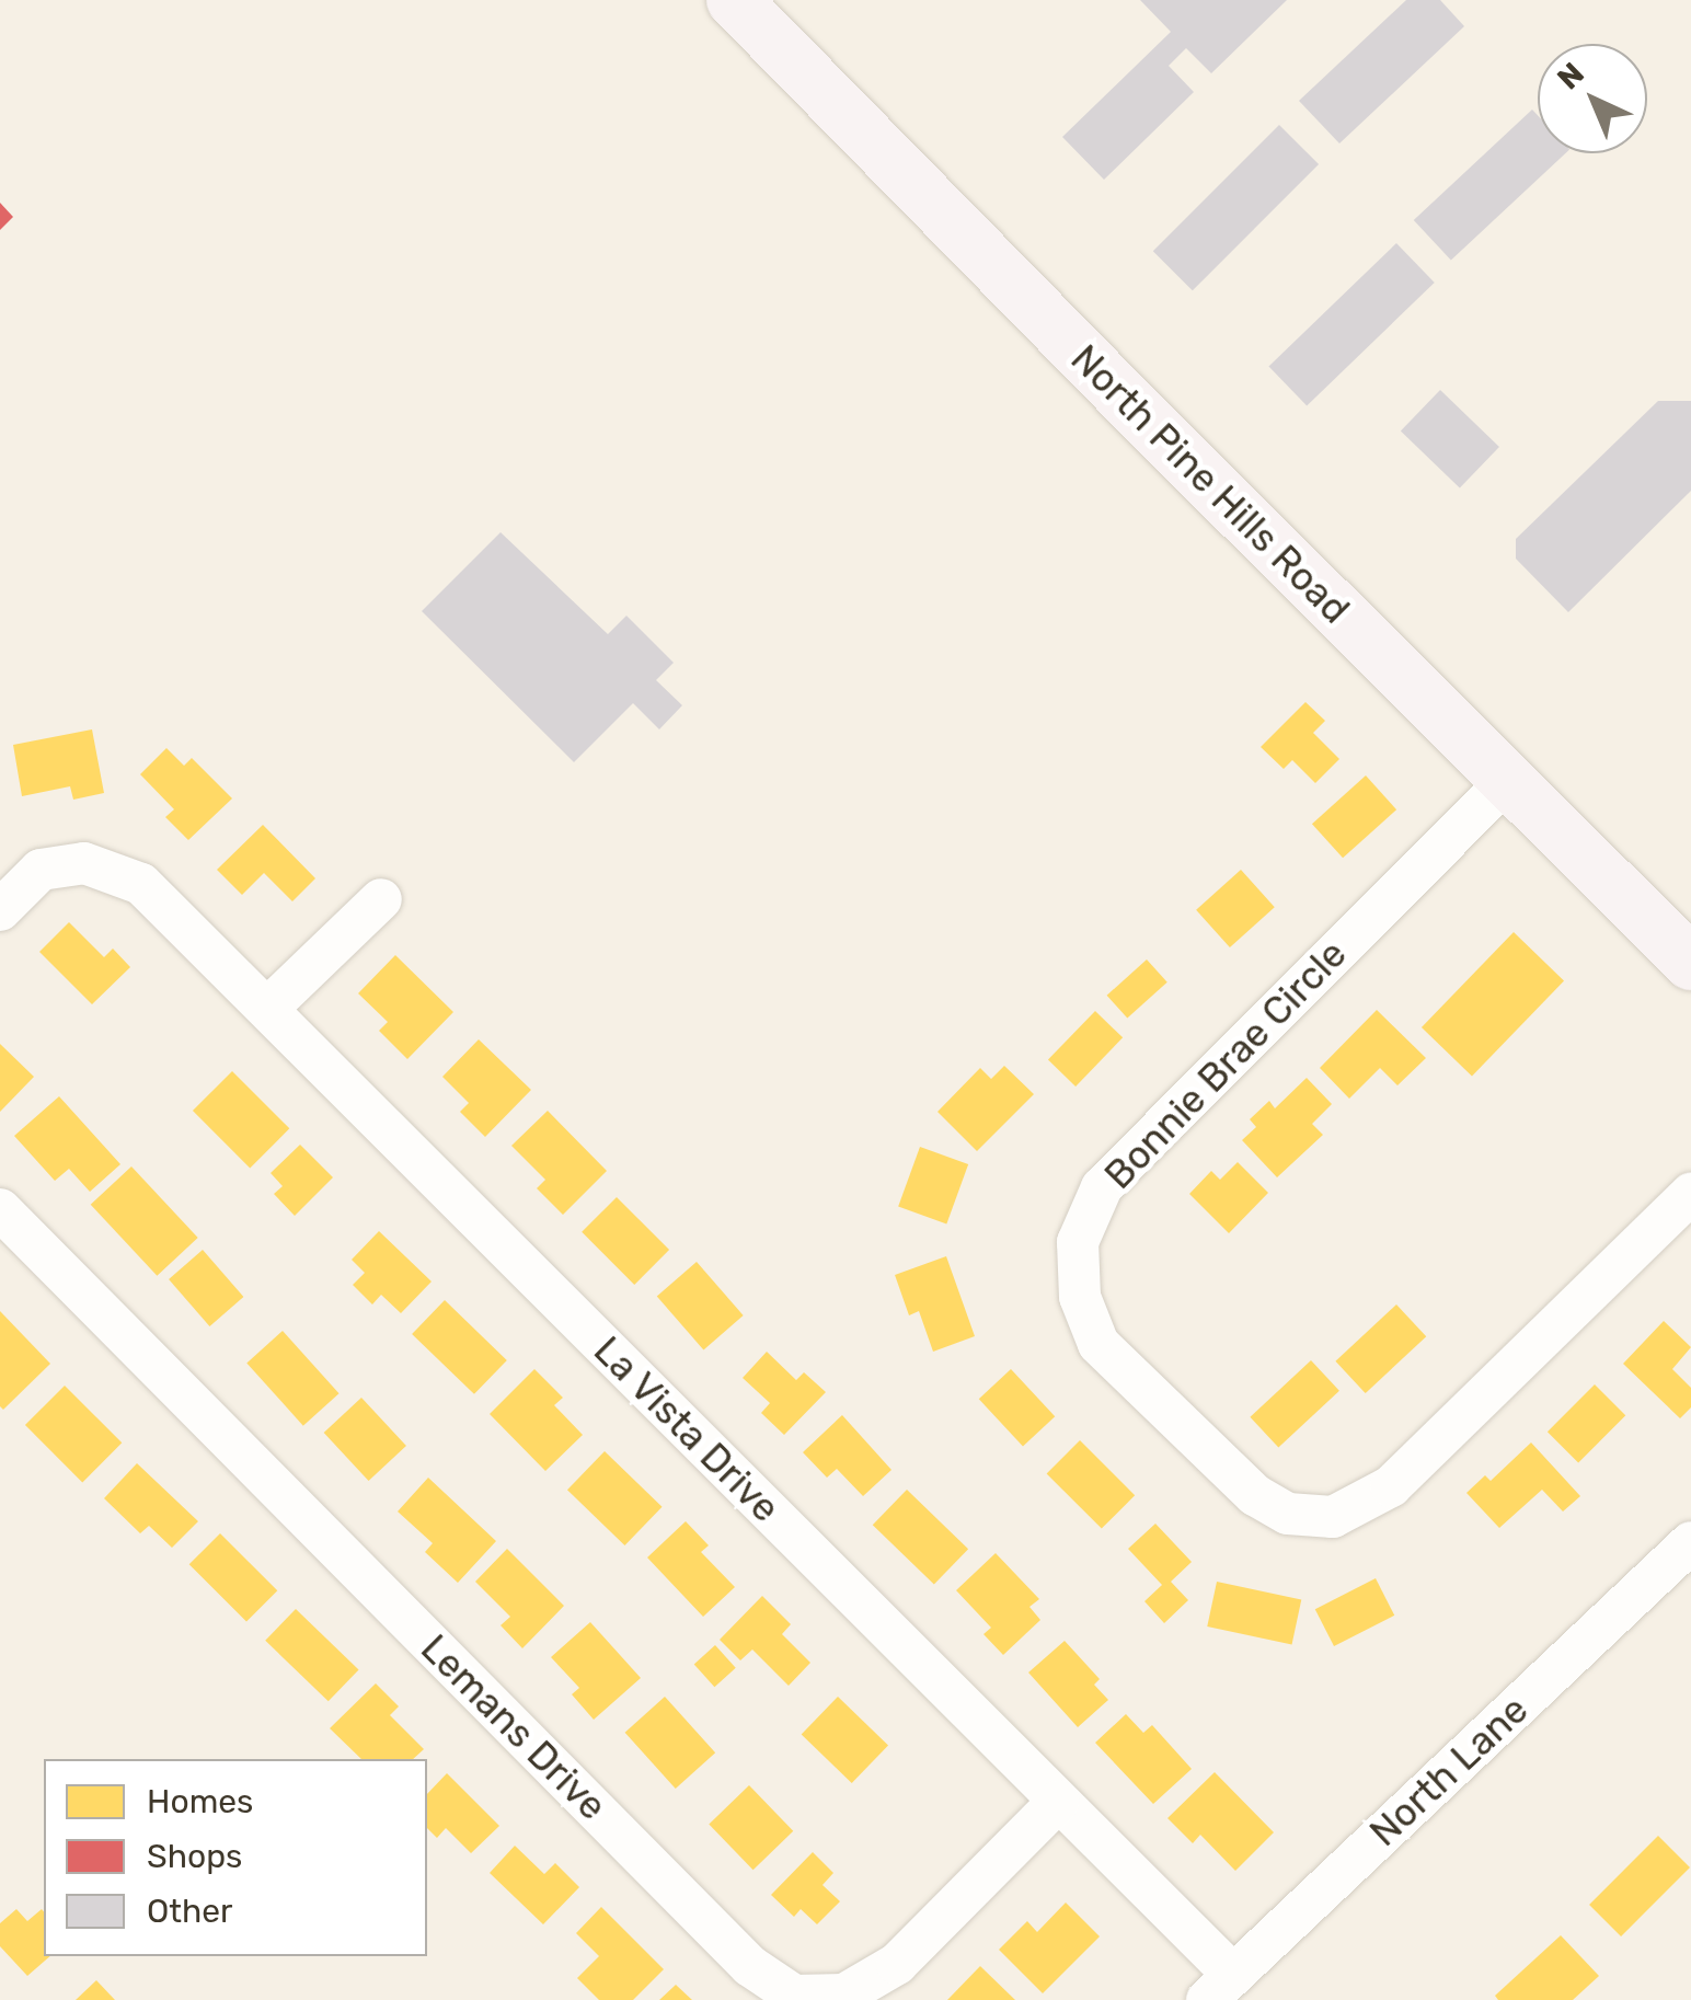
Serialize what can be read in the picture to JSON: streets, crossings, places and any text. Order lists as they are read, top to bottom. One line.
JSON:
{"streets":{"main road":["North Pine Hills Road"],"street":["Bonnie Brae Circle","La Vista Drive","Lemans Drive","North Lane"]},"crossings":[["North Pine Hills Road","Bonnie Brae Circle"],["La Vista Drive","Lemans Drive"],["La Vista Drive","North Lane"]],"legend":["Homes","Shops","Other"],"north":"top left"}
